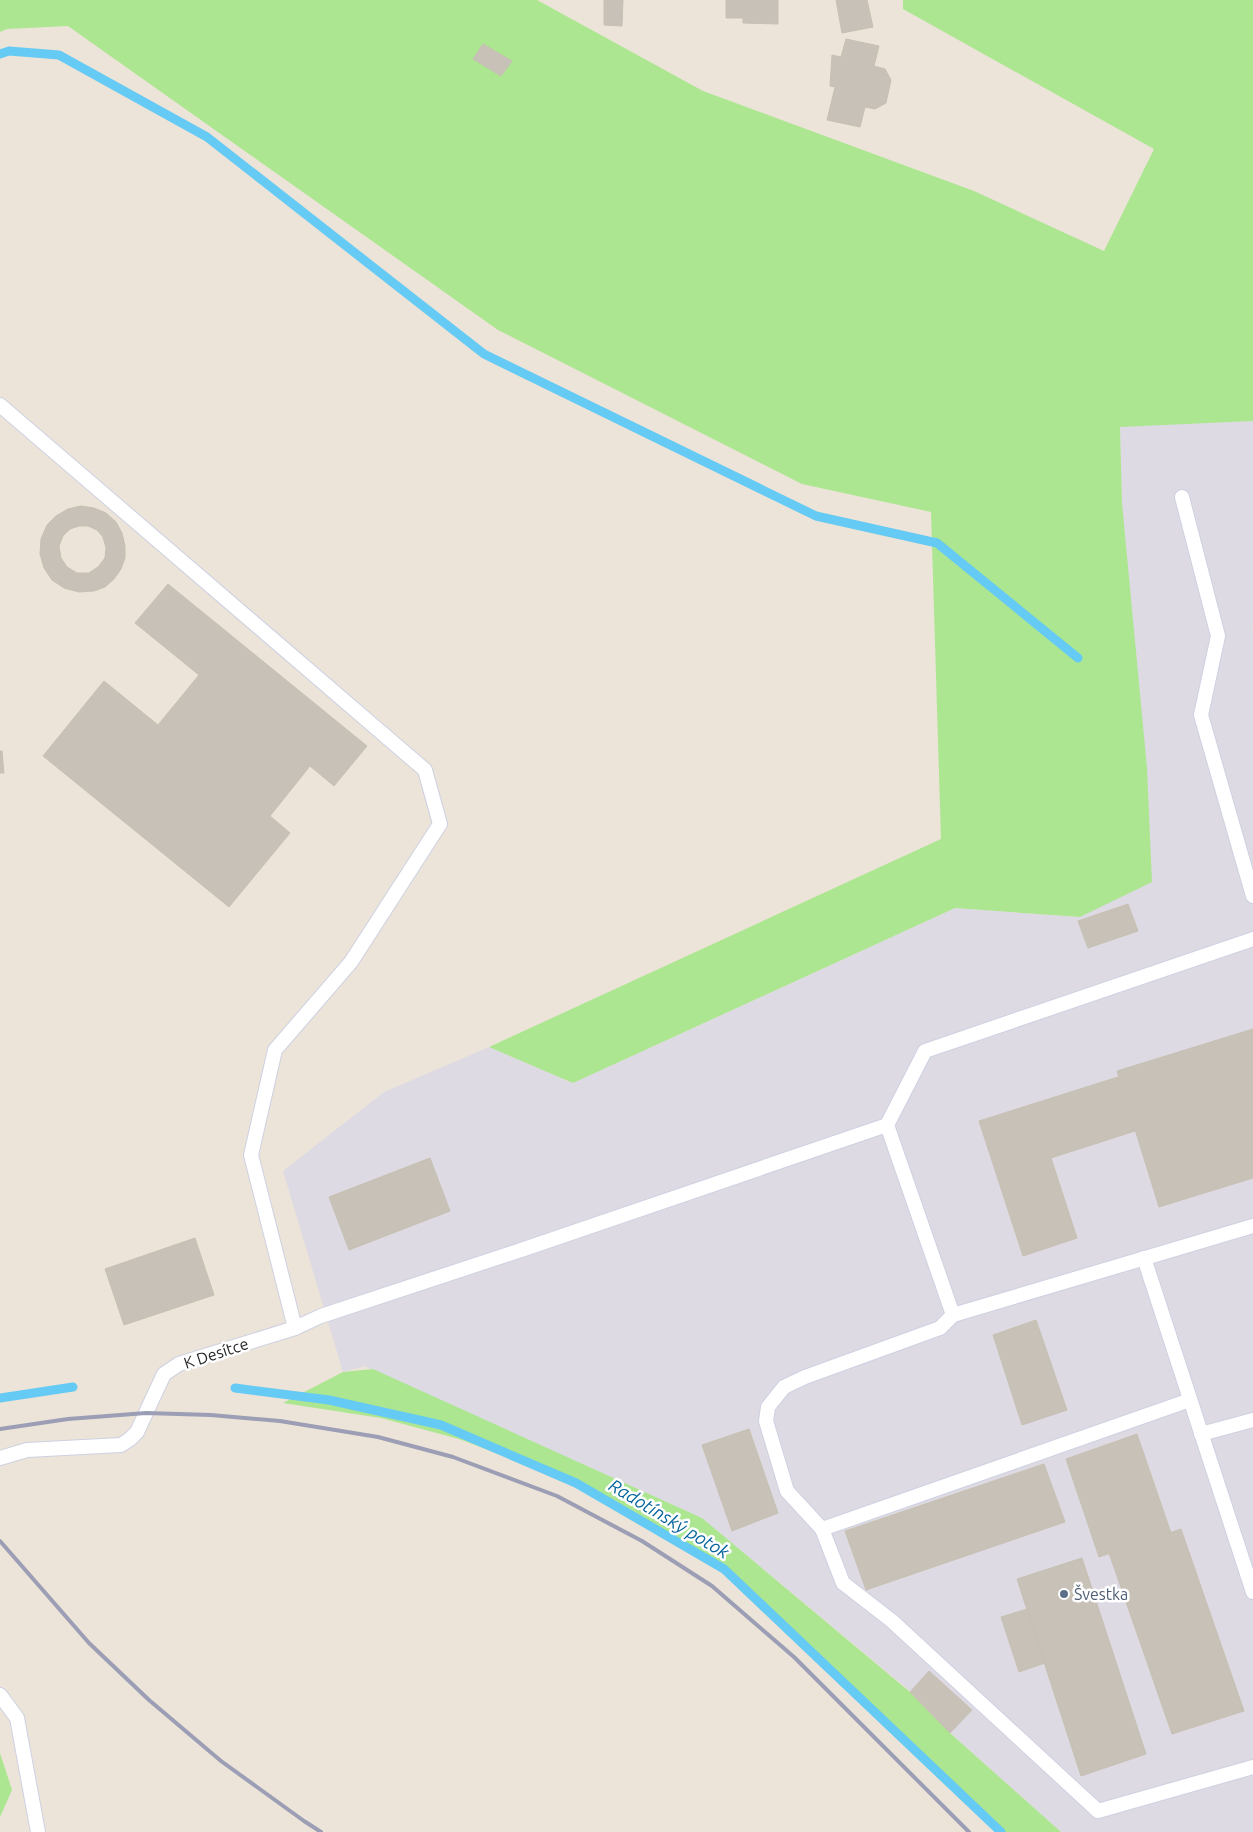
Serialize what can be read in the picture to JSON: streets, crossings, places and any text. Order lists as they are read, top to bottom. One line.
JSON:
{"streets":{"lane":["K Desítce"]},"water":["Radotínský potok"],"places":["Švestka"]}
